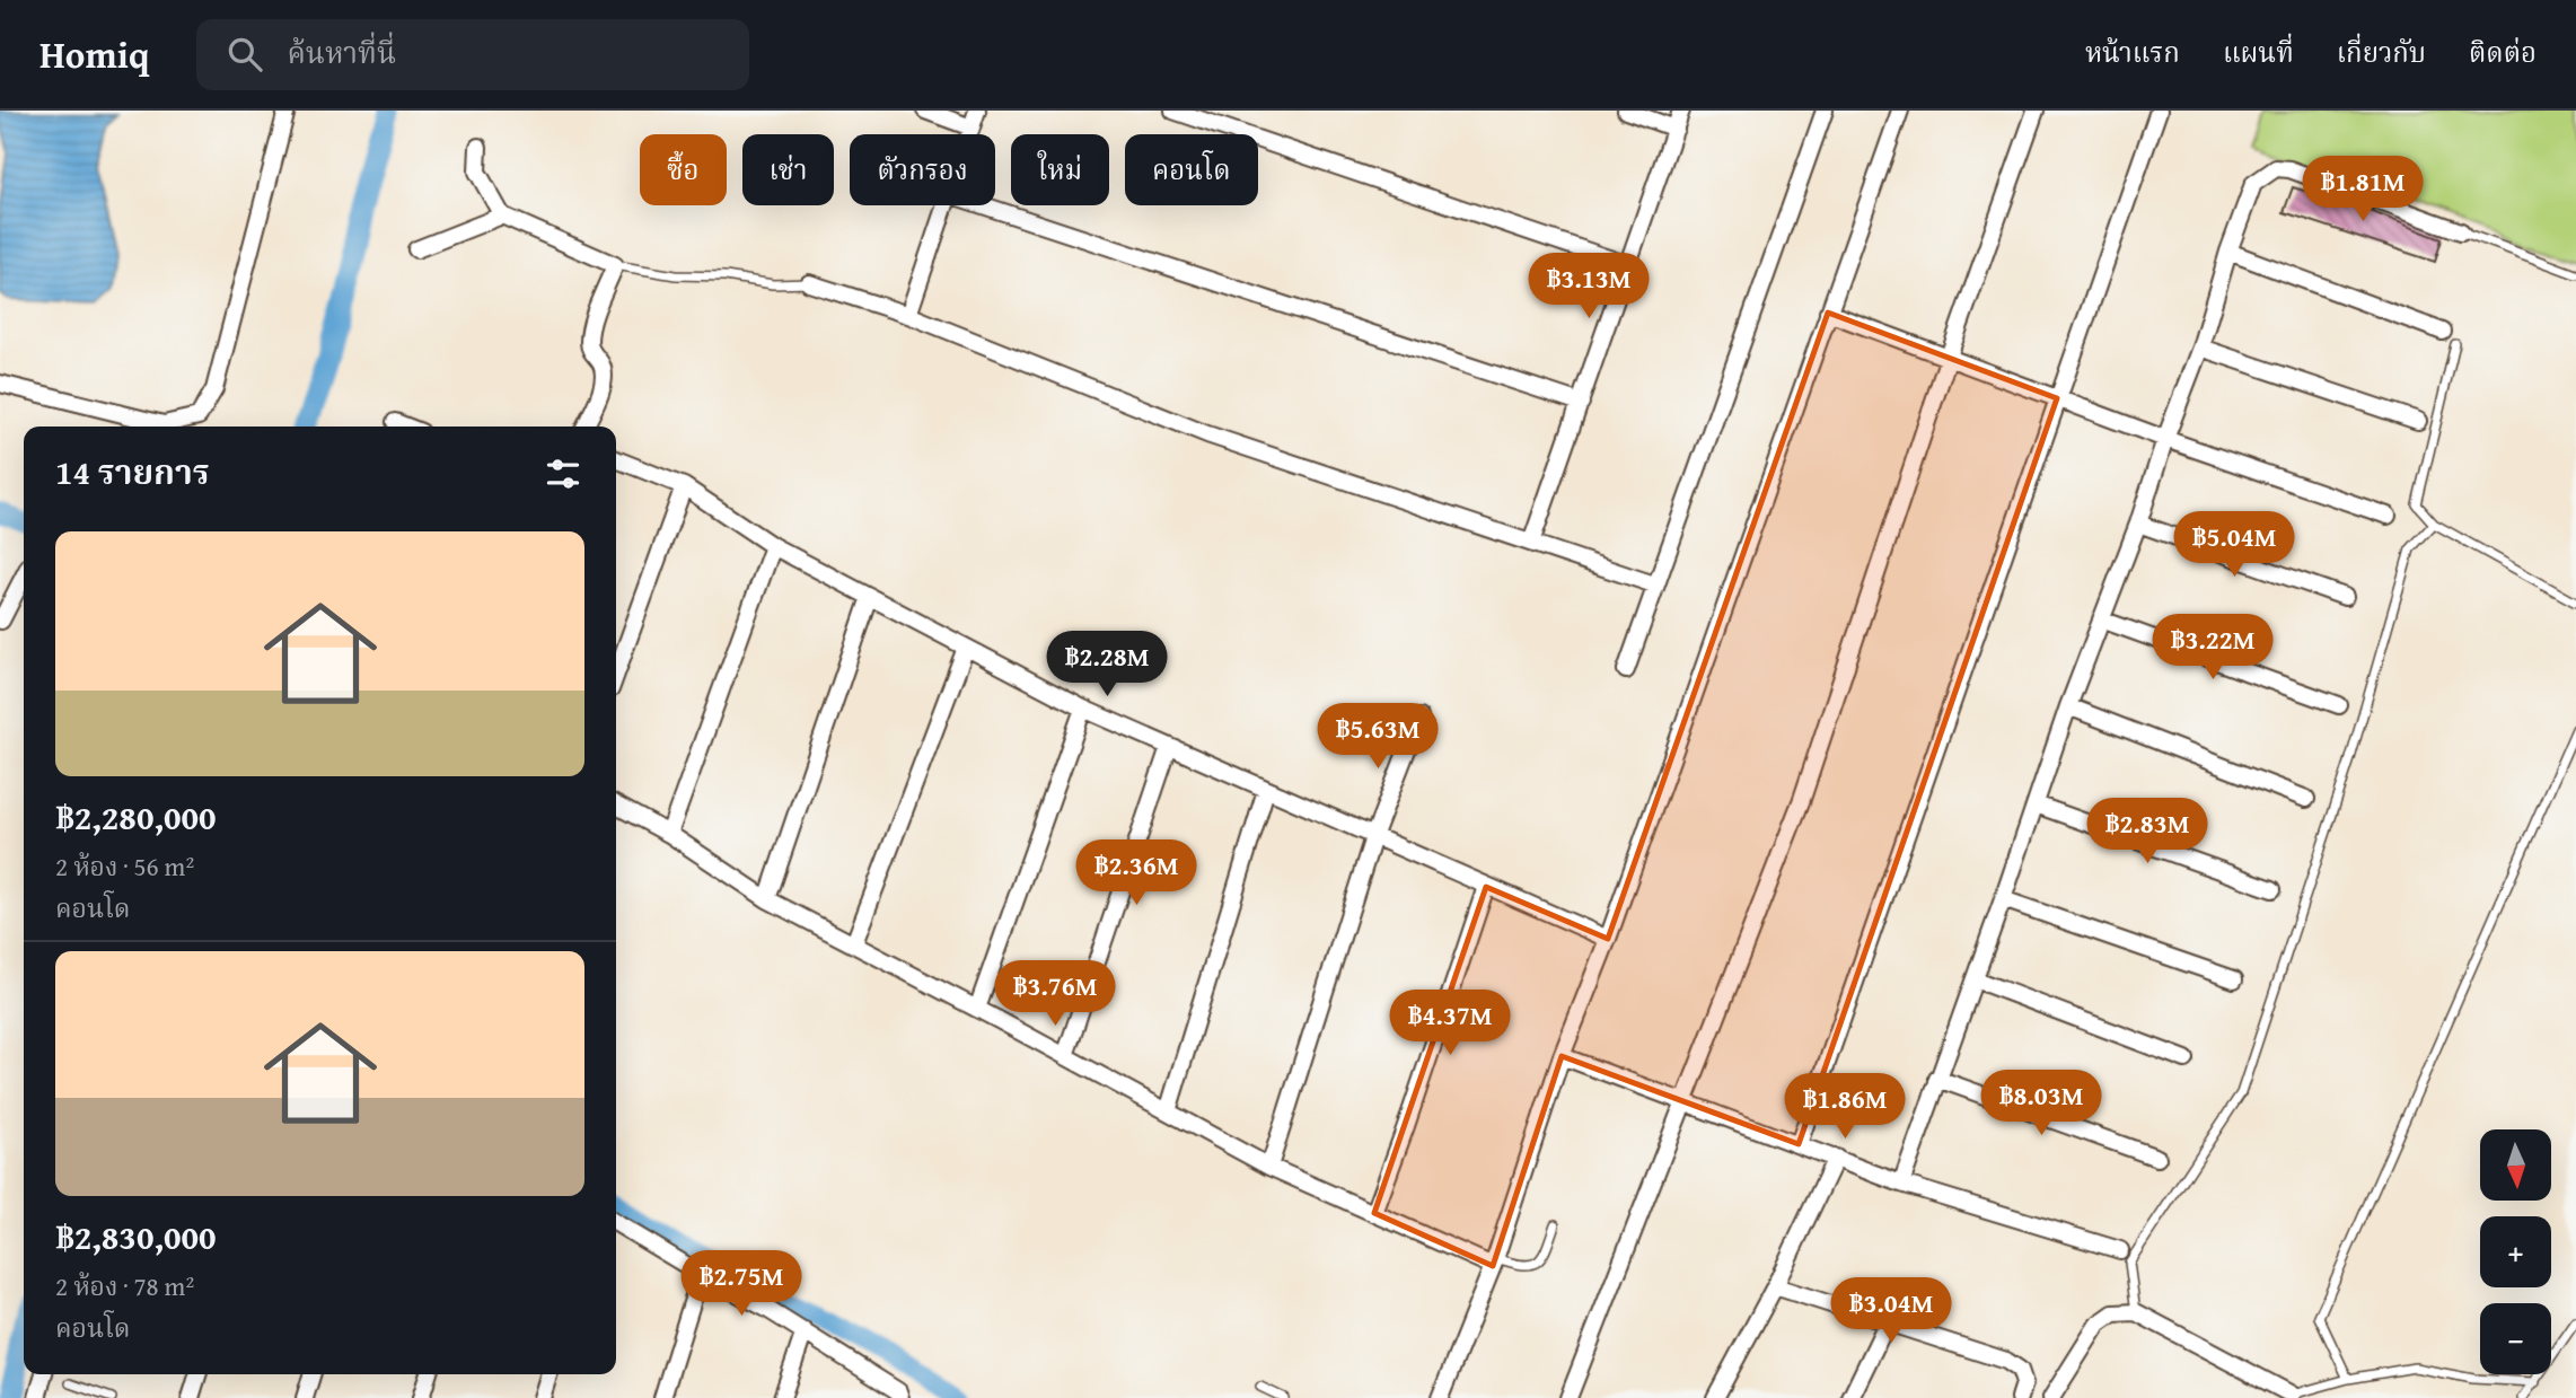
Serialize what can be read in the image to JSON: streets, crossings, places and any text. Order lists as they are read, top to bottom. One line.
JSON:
{"north":"bottom","page":{"header":"Homiq","search":"ค้นหาที่นี่","nav":["หน้าแรก","แผนที่","เกี่ยวกับ","ติดต่อ"],"chip":["ซื้อ","เช่า","ตัวกรอง","ใหม่","คอนโด"],"price":["฿1.81M","฿3.13M","฿5.04M","฿3.22M","฿2.28M","฿5.63M","฿2.83M","฿2.36M","฿3.76M","฿4.37M","฿8.03M","฿1.86M","฿2.75M","฿3.04M"],"heading":"14 รายการ","list":[{"name":"฿2,280,000","note":"2 ห้อง · 56 m² · คอนโด"},{"name":"฿2,830,000","note":"2 ห้อง · 78 m² · คอนโด"}],"map_buttons":["+","−"]}}
